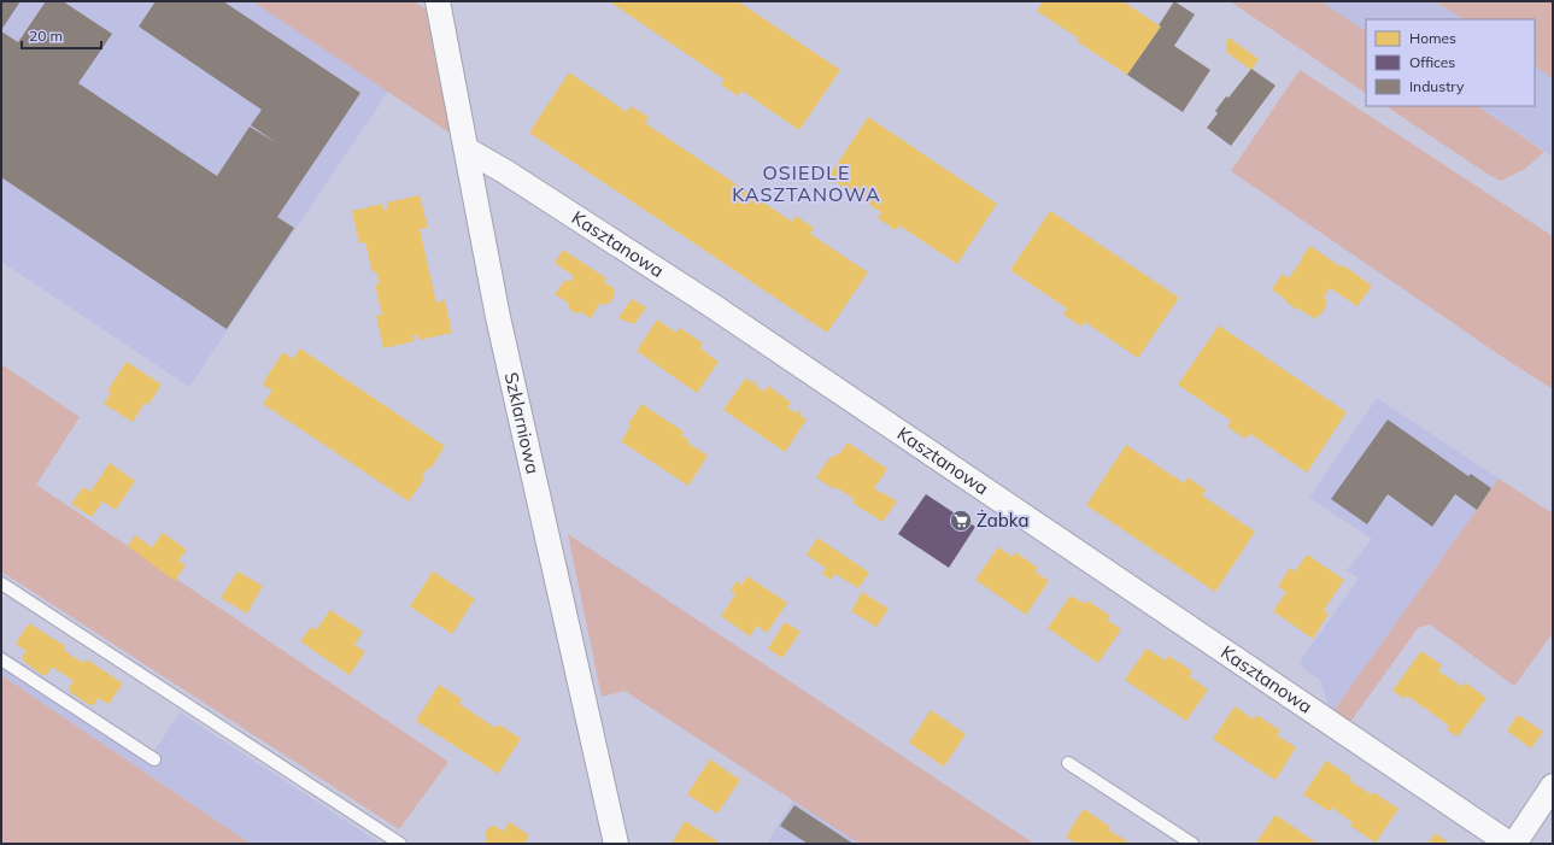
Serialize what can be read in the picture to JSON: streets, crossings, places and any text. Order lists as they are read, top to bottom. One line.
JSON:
{"streets":{"street":["Kasztanowa","Szklarniowa"]},"crossings":[["Kasztanowa","Szklarniowa"]],"districts":["OSIEDLE KASZTANOWA"],"places":{"supermarket":["Żabka"]},"legend":["Homes","Offices","Industry"],"scale_bar":"20 m"}
